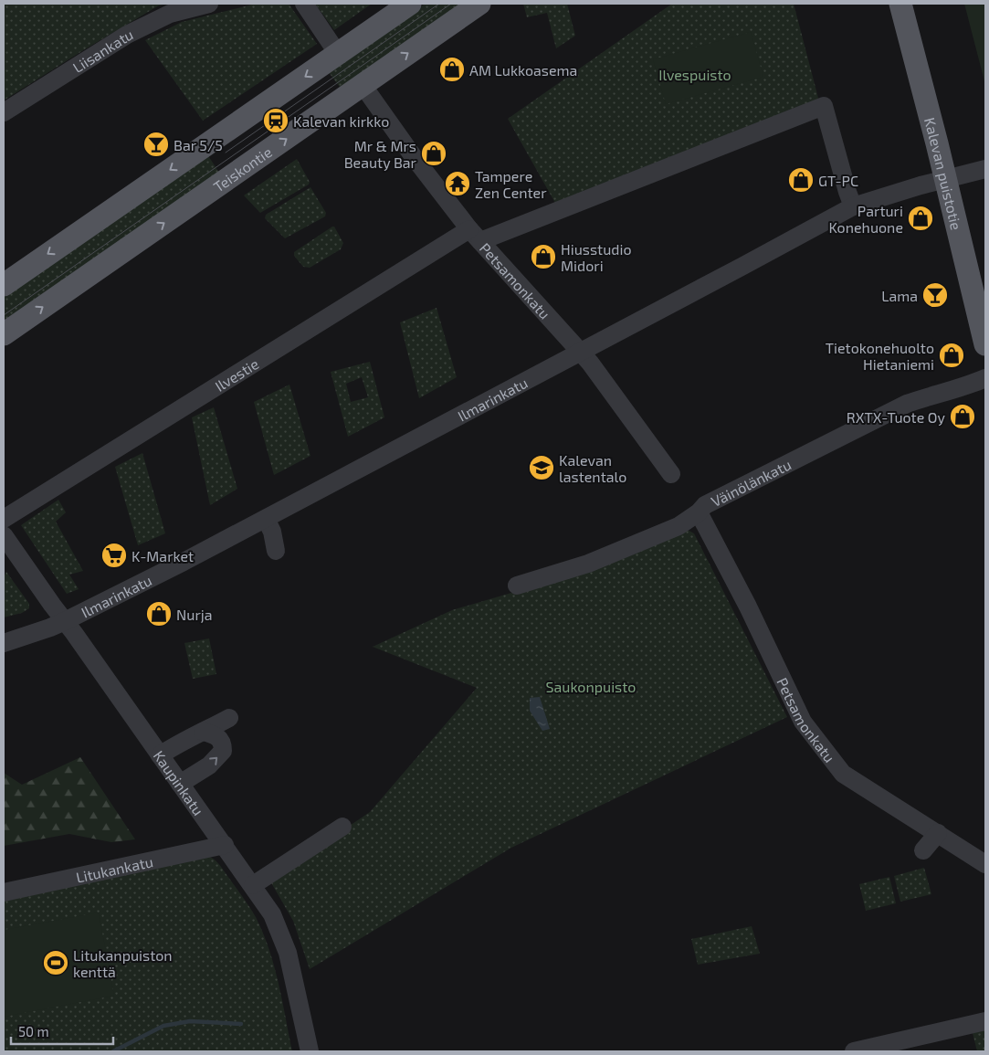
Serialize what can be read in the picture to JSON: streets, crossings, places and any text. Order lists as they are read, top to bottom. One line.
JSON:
{"streets":{"main road":["Teiskontie","Kalevan puistotie"],"street":["Liisankatu","Petsamonkatu","Ilvestie","Ilmarinkatu","Väinölänkatu","Kaupinkatu","Litukankatu"]},"crossings":[["Teiskontie","Petsamonkatu"],["Kalevan puistotie","Ilmarinkatu"],["Petsamonkatu","Ilvestie"],["Petsamonkatu","Ilmarinkatu"],["Petsamonkatu","Väinölänkatu"],["Ilvestie","Ilmarinkatu"],["Ilmarinkatu","Kaupinkatu"],["Kaupinkatu","Litukankatu"]],"parks":["Ilvespuisto","Saukonpuisto"],"places":{"shop":["AM Lukkoasema","Mr & Mrs Beauty Bar","GT-PC","Parturi Konehuone","Hiusstudio Midori","Tietokonehuolto Hietaniemi","RXTX-Tuote Oy","Nurja"],"station":["Kalevan kirkko"],"bar":["Bar 5/5","Lama"],"temple":["Tampere Zen Center"],"school or university":["Kalevan lastentalo"],"supermarket":["K-Market"],"sports":["Litukanpuiston kenttä"]},"scale_bar":"50 m"}
